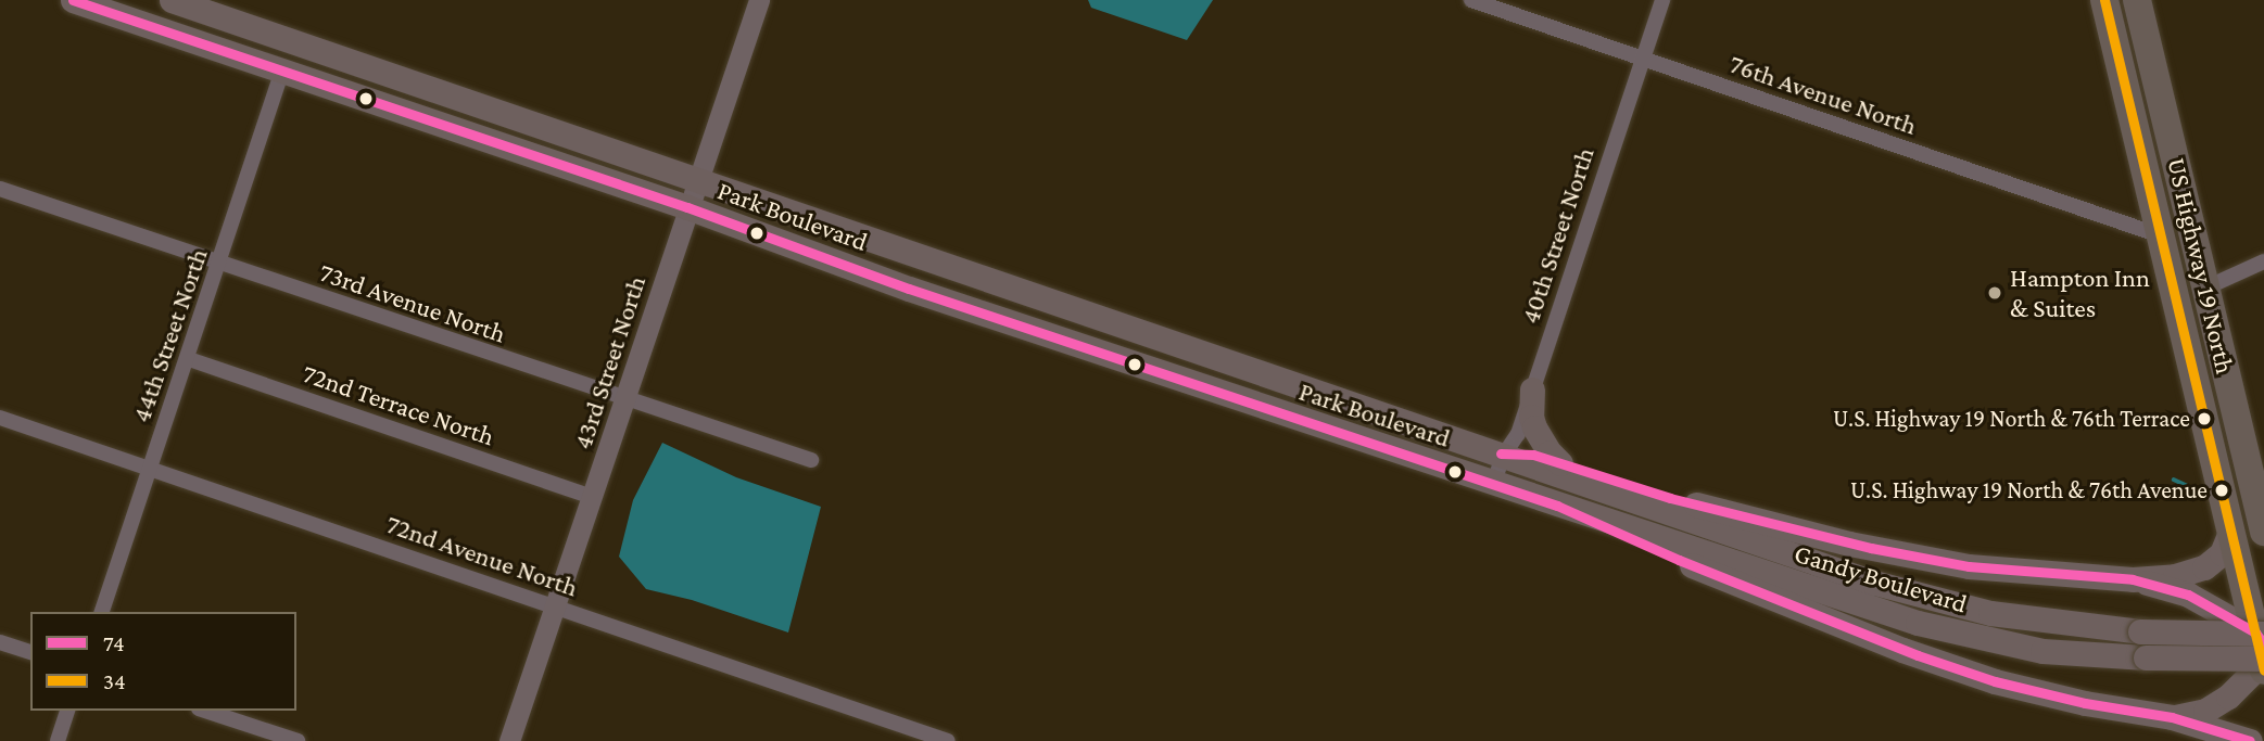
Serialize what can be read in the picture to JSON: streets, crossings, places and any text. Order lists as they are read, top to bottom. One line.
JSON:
{"streets":{"highway":["US Highway 19 North"],"main road":["Park Boulevard","Gandy Boulevard"],"street":["76th Avenue North","40th Street North","73rd Avenue North","44th Street North","43rd Street North","72nd Terrace North","72nd Avenue North"]},"crossings":[["76th Avenue North","40th Street North"],["76th Avenue North","US Highway 19 North"],["Park Boulevard","40th Street North"],["Park Boulevard","44th Street North"],["Park Boulevard","43rd Street North"],["Park Boulevard","Gandy Boulevard"],["40th Street North","Gandy Boulevard"],["US Highway 19 North","Gandy Boulevard"],["73rd Avenue North","44th Street North"],["73rd Avenue North","43rd Street North"],["44th Street North","72nd Terrace North"],["44th Street North","72nd Avenue North"],["43rd Street North","72nd Terrace North"],["43rd Street North","72nd Avenue North"]],"places":["Hampton Inn & Suites","U.S. Highway 19 North & 76th Terrace","U.S. Highway 19 North & 76th Avenue"],"lines":["transit line 74","transit line 34"],"legend":["74","34"]}
